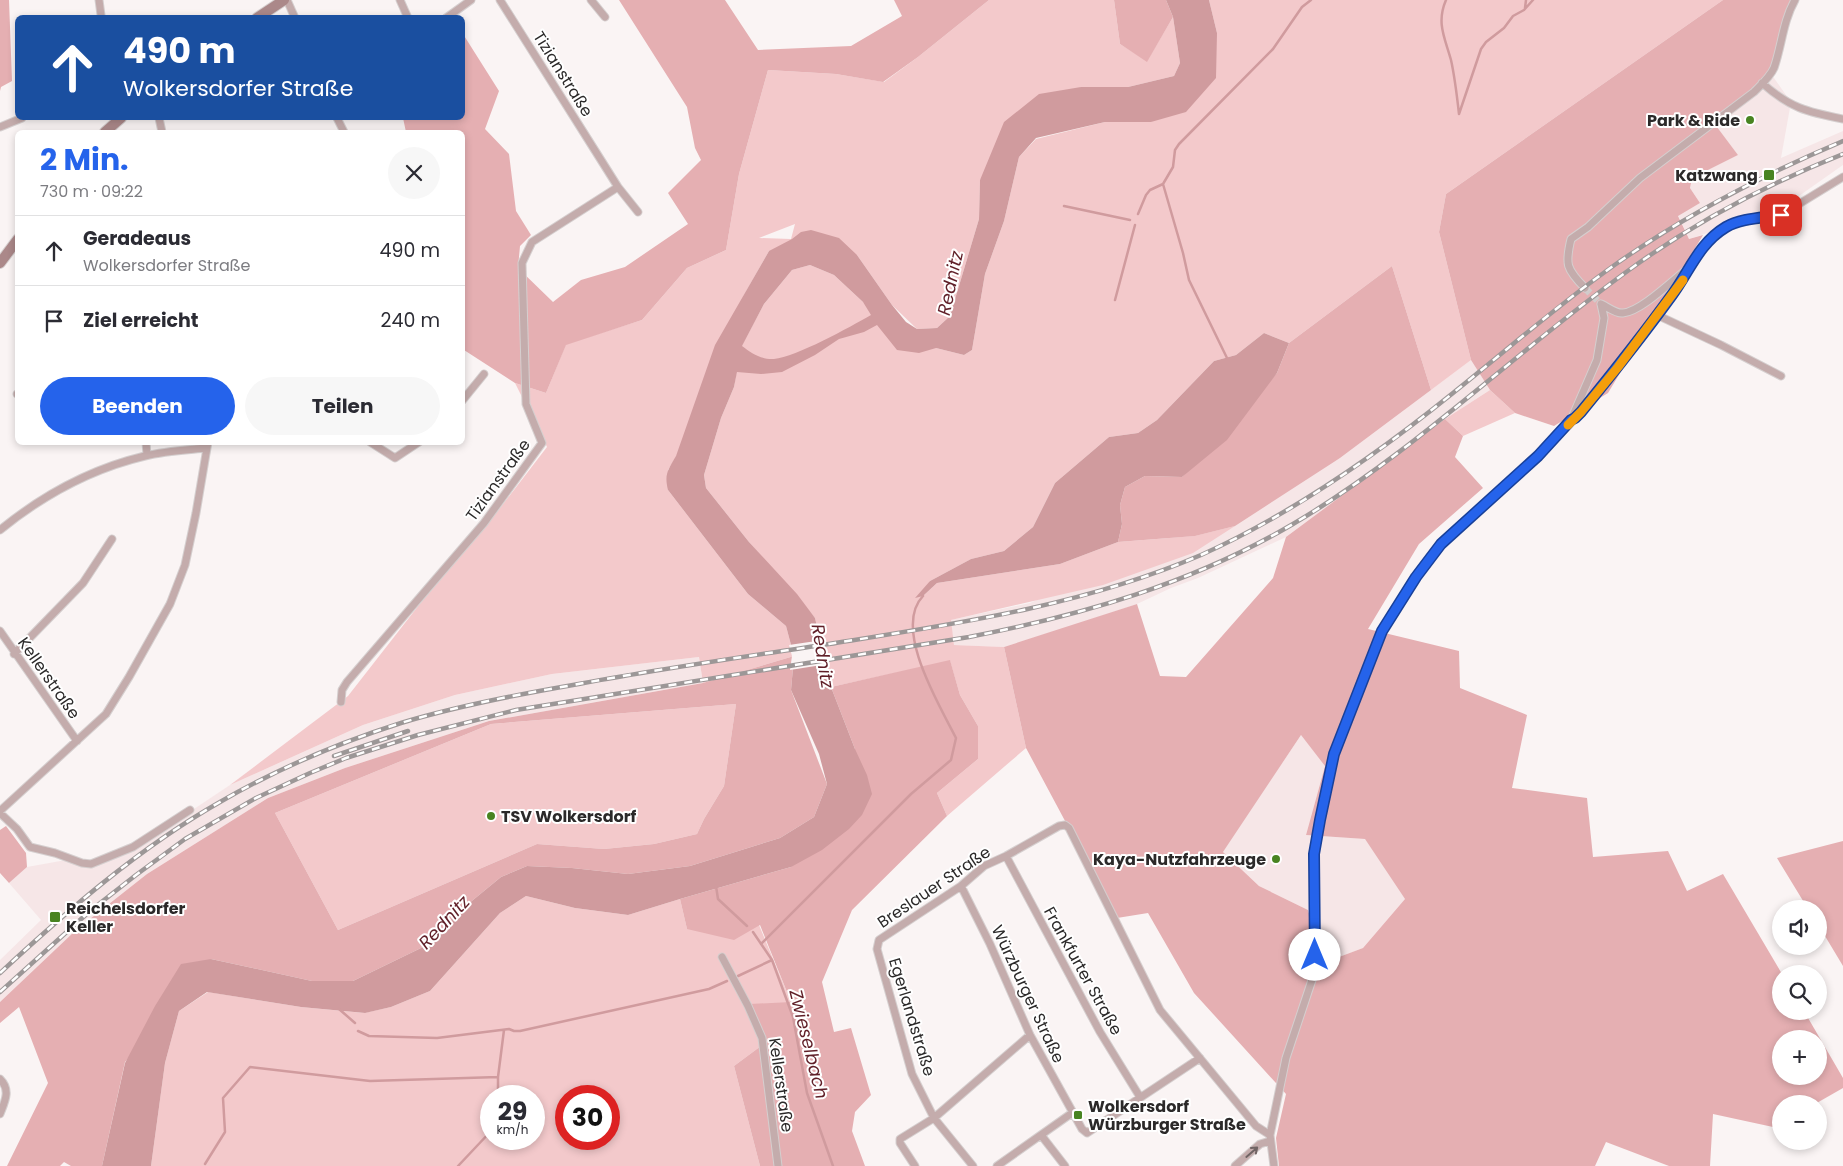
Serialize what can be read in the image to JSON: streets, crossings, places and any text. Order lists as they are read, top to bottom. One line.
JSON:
{"streets":{"street":["Tizianstraße","Kellerstraße","Breslauer Straße","Frankfurter Straße","Würzburger Straße","Egerlandstraße"]},"crossings":[["Breslauer Straße","Frankfurter Straße"],["Breslauer Straße","Würzburger Straße"],["Breslauer Straße","Egerlandstraße"],["Frankfurter Straße","Würzburger Straße"]],"water":["Rednitz","Zwieselbach"],"places":{"other":["Park & Ride","TSV Wolkersdorf","Kaya-Nutzfahrzeuge"],"transit":["Katzwang","Reichelsdorfer Keller","Wolkersdorf Würzburger Straße"]},"page":{"turn":["490 m","Wolkersdorfer Straße"],"heading":["2 Min.","730 m · 09:22"],"list":[{"name":"Geradeaus","note":"Wolkersdorfer Straße","value":"490 m"},{"name":"Ziel erreicht","value":"240 m"}],"buttons":["Beenden","Teilen"],"map_buttons":["+","−"],"speed":"29 km/h","limit":"30"}}
